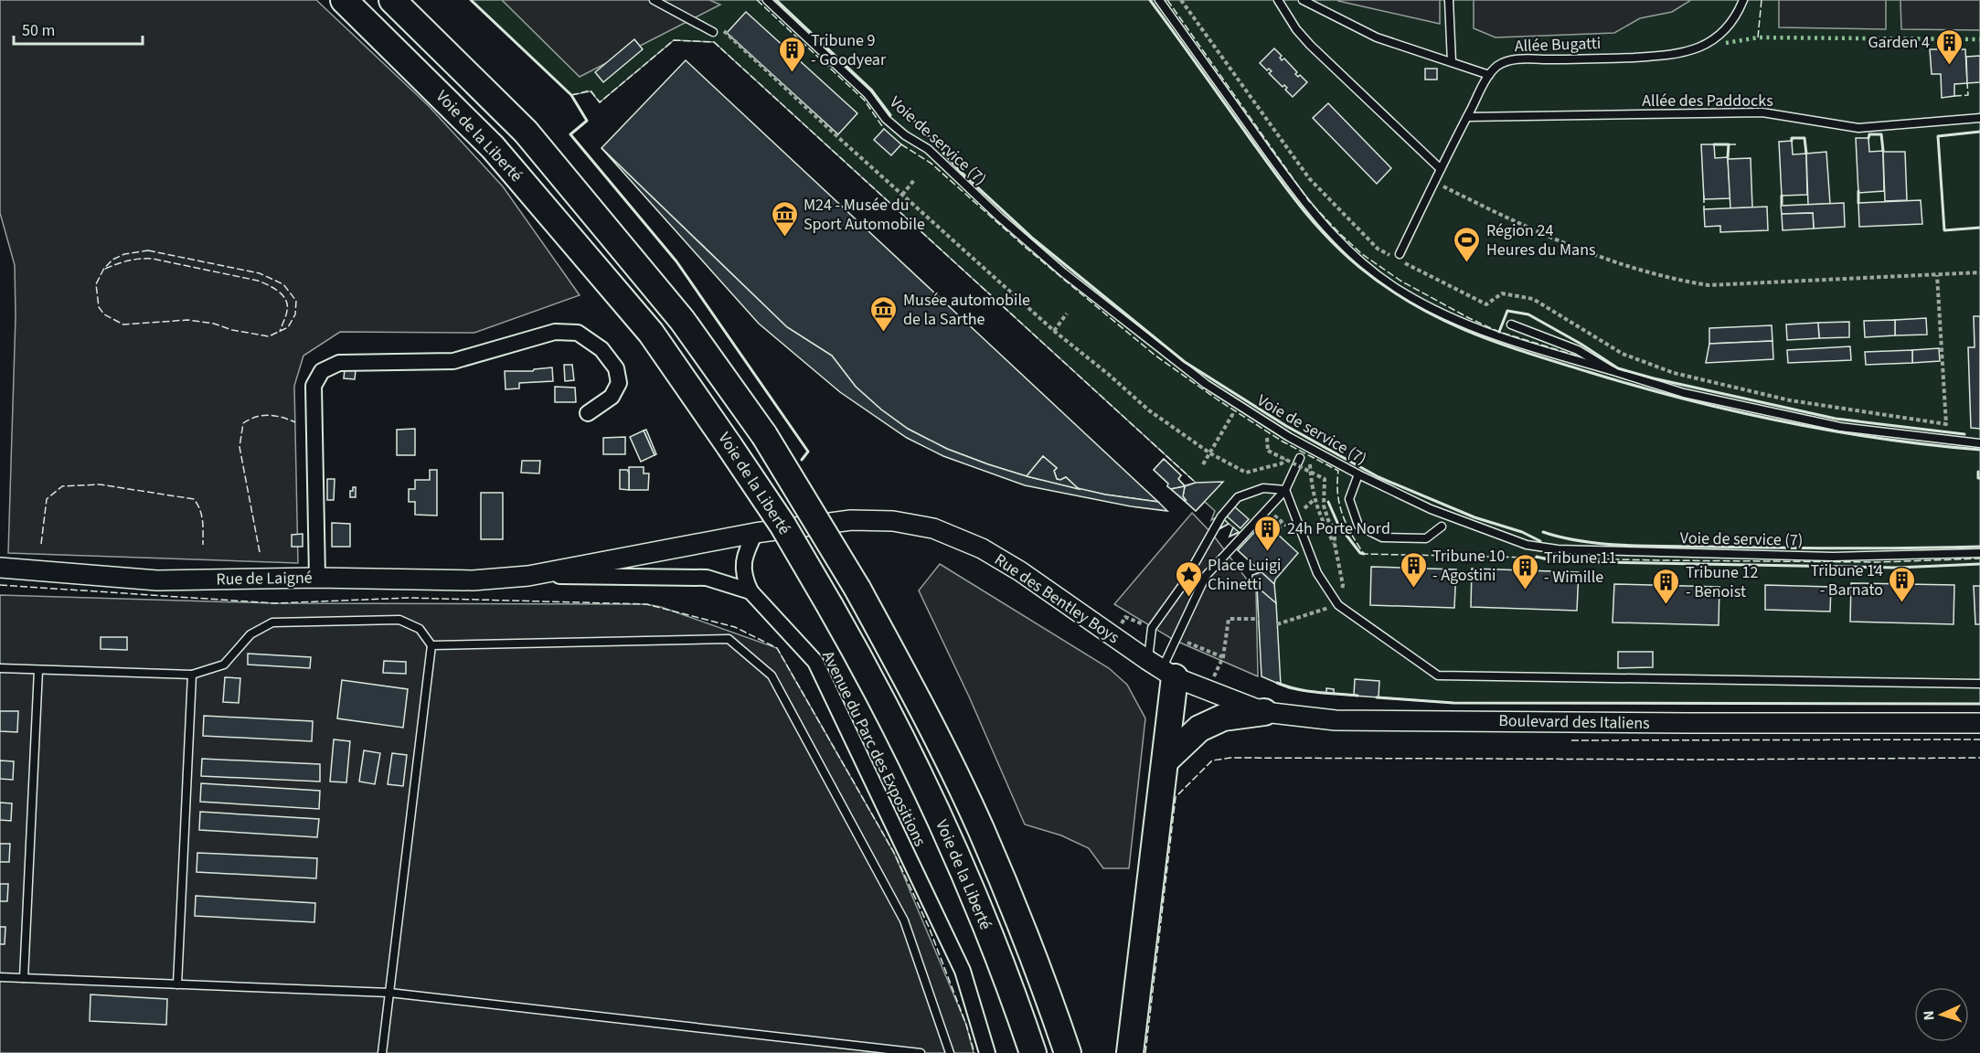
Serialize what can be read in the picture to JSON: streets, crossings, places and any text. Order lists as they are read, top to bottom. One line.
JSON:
{"streets":{"highway":["Voie de la Liberté"],"street":["Rue de Laigné","Rue des Bentley Boys","Boulevard des Italiens","Avenue du Parc des Expositions"],"lane":["Allée Bugatti","Allée des Paddocks","Voie de service (7)"]},"crossings":[["Rue de Laigné","Rue des Bentley Boys"],["Rue de Laigné","Avenue du Parc des Expositions"],["Rue des Bentley Boys","Boulevard des Italiens"]],"places":{"building":["Garden 4","Tribune 9 - Goodyear","24h Porte Nord","Tribune 10 - Agostini","Tribune 11 - Wimille","Tribune 14 - Barnato","Tribune 12 - Benoist"],"museum":["M24 - Musée du Sport Automobile","Musée automobile de la Sarthe"],"sports":["Région 24 Heures du Mans"],"place":["Place Luigi Chinetti"]},"scale_bar":"50 m","north":"left"}
